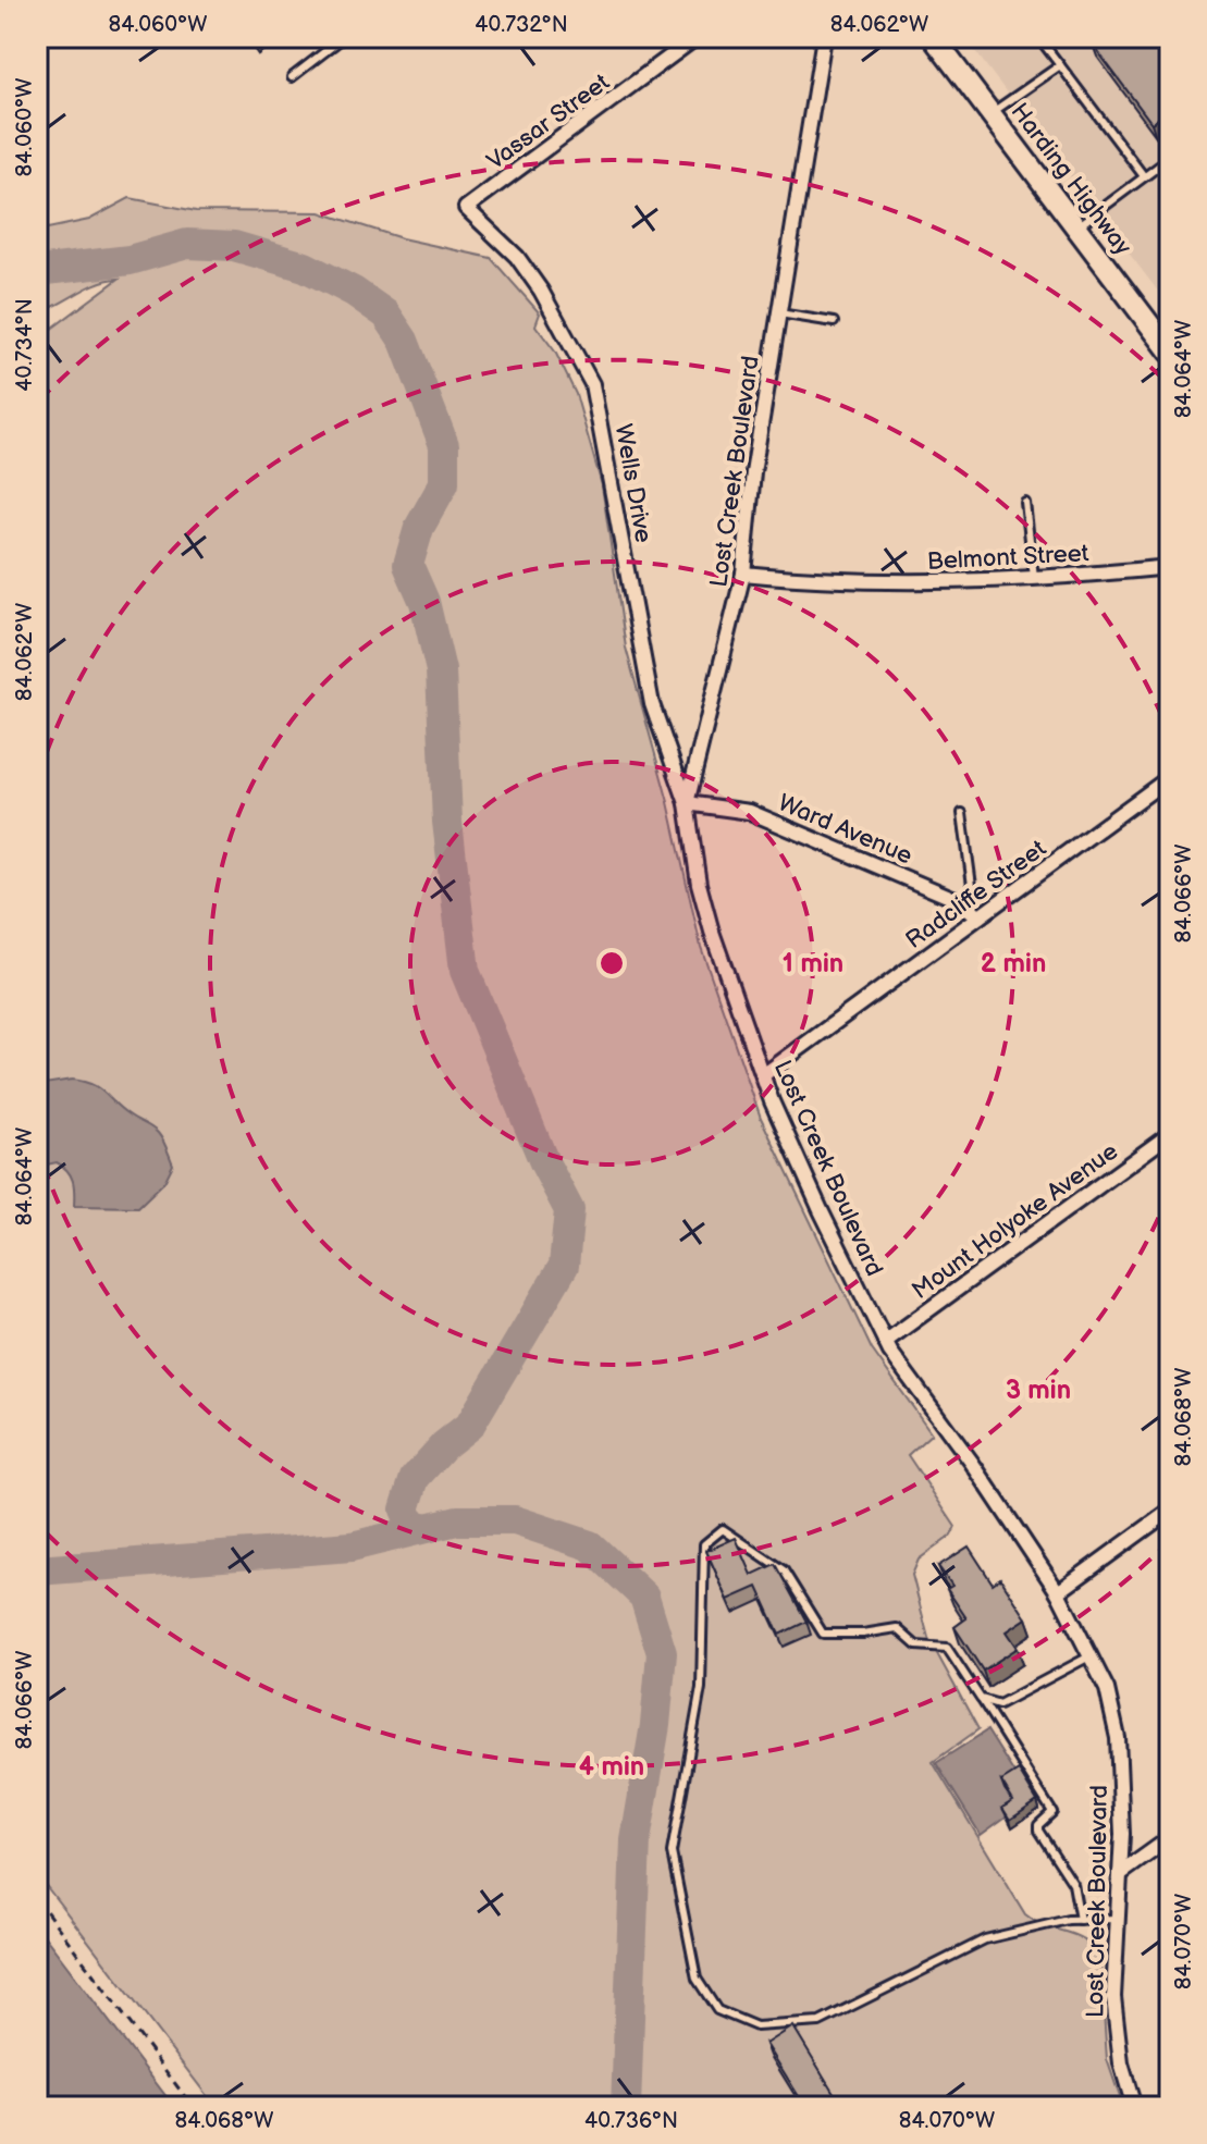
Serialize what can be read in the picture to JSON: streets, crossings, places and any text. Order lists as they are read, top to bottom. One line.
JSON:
{"streets":{"main road":["Harding Highway"],"street":["Vassar Street","Lost Creek Boulevard","Wells Drive","Belmont Street","Ward Avenue","Radcliffe Street","Mount Holyoke Avenue"]},"crossings":[["Vassar Street","Wells Drive"],["Lost Creek Boulevard","Wells Drive"],["Lost Creek Boulevard","Belmont Street"],["Lost Creek Boulevard","Ward Avenue"],["Lost Creek Boulevard","Radcliffe Street"],["Lost Creek Boulevard","Mount Holyoke Avenue"],["Wells Drive","Ward Avenue"],["Ward Avenue","Radcliffe Street"]],"coordinates":["84.060°W","40.732°N","84.062°W","40.734°N","84.064°W","84.066°W","84.068°W","84.070°W","40.736°N"],"rings":["1 min","2 min","3 min","4 min"]}
